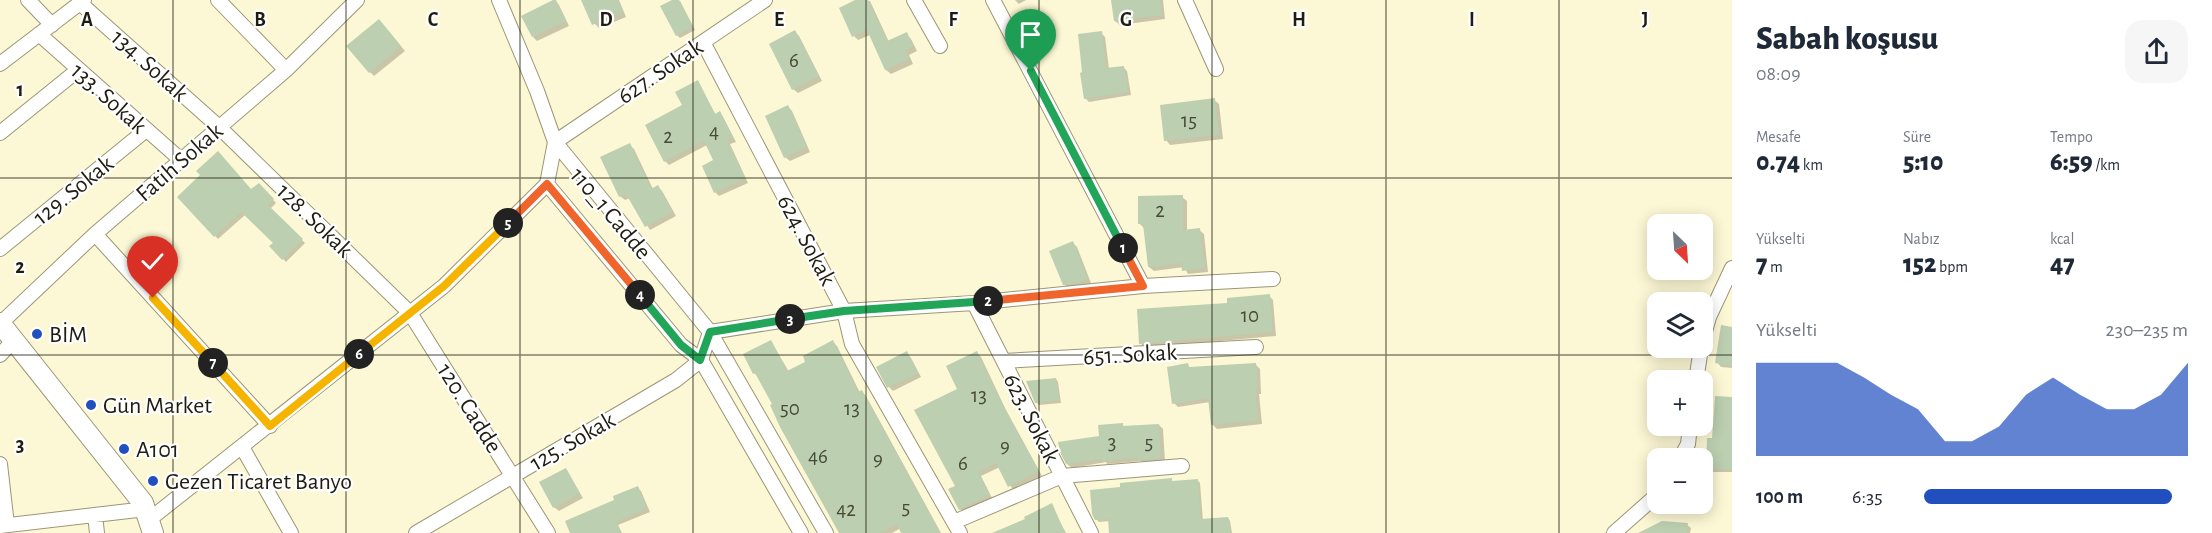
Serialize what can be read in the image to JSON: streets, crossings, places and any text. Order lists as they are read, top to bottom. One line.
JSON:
{"streets":{"street":["134. Sokak","627. Sokak","133. Sokak","Fatih Sokak","129. Sokak","110_1 Cadde","128. Sokak","624. Sokak","651. Sokak","120. Cadde","623. Sokak","125. Sokak"]},"crossings":[["134. Sokak","Fatih Sokak"],["134. Sokak","128. Sokak"],["627. Sokak","110_1 Cadde"],["627. Sokak","624. Sokak"],["133. Sokak","Fatih Sokak"],["133. Sokak","129. Sokak"],["Fatih Sokak","128. Sokak"],["110_1 Cadde","125. Sokak"],["128. Sokak","120. Cadde"],["651. Sokak","623. Sokak"],["120. Cadde","125. Sokak"]],"places":["BİM","Gün Market","A101","Gezen Ticaret Banyo"],"house_numbers":["6","15","4","2","2","10","13","50","13","3","5","9","46","9","6","5","42"],"north":"bottom right","page":{"heading":["Sabah koşusu","08:09"],"stats":[["Mesafe","0.74 km"],["Süre","5:10"],["Tempo","6:59 /km"],["Yükselti","7 m"],["Nabız","152 bpm"],["kcal","47"]],"pins":["5","1","4","2","3","6","7"],"map_buttons":["+","−"],"chart":["Yükselti","230–235 m"],"list":[{"name":"100 m","note":"6:35"}]},"grid":{"columns":["A","B","C","D","E","F","G","H","I","J"],"rows":["1","2","3"]}}
